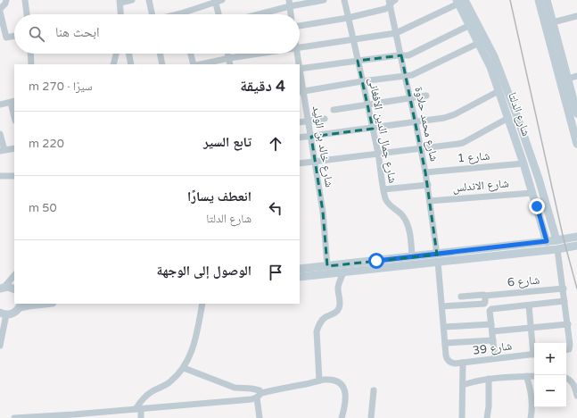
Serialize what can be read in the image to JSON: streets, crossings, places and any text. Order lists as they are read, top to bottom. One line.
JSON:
{"streets":{"main road":["شارع الدلتا"],"street":["شارع محمد حلاوة","شارع جمال الدين الافغانى","شارع خالد بن الوليد","شارع 1","شارع الاندلس","شارع 6","شارع 39"]},"crossings":[["شارع الدلتا","شارع 1"],["شارع الدلتا","شارع الاندلس"],["شارع محمد حلاوة","شارع 1"],["شارع محمد حلاوة","شارع الاندلس"],["شارع محمد حلاوة","شارع 39"]],"page":{"search":"ابحث هنا","heading":["4 دقيقة","سيرًا · 270 m"],"list":[["تابع السير","220 m"],["انعطف يسارًا","شارع الدلتا","50 m"],"الوصول إلى الوجهة"],"map_buttons":["+","−"]}}
